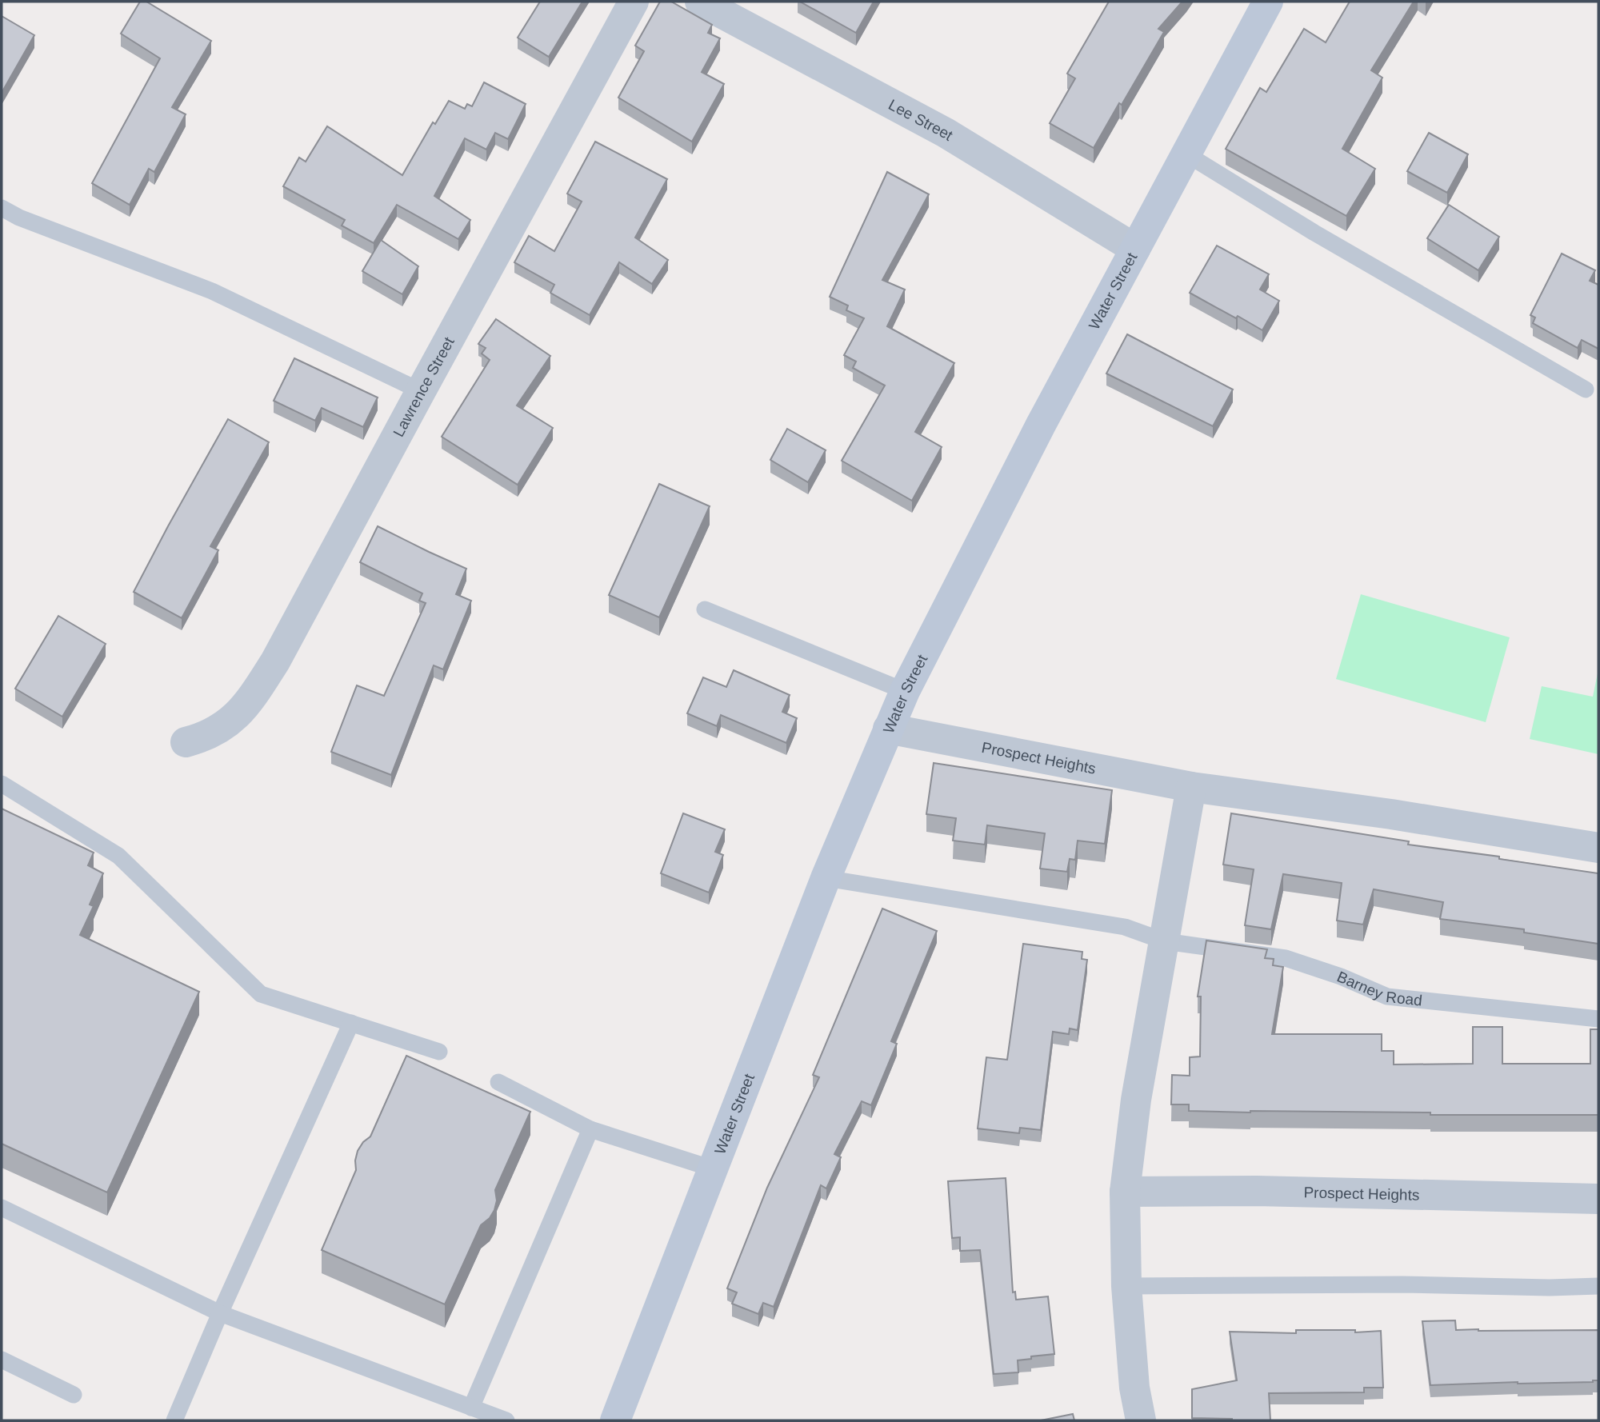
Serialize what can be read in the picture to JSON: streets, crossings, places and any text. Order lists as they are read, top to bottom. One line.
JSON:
{"streets":{"street":["Lee Street","Water Street","Lawrence Street","Prospect Heights"],"lane":["Barney Road"]},"crossings":[["Lee Street","Water Street"],["Water Street","Prospect Heights"],["Water Street","Barney Road"]]}
